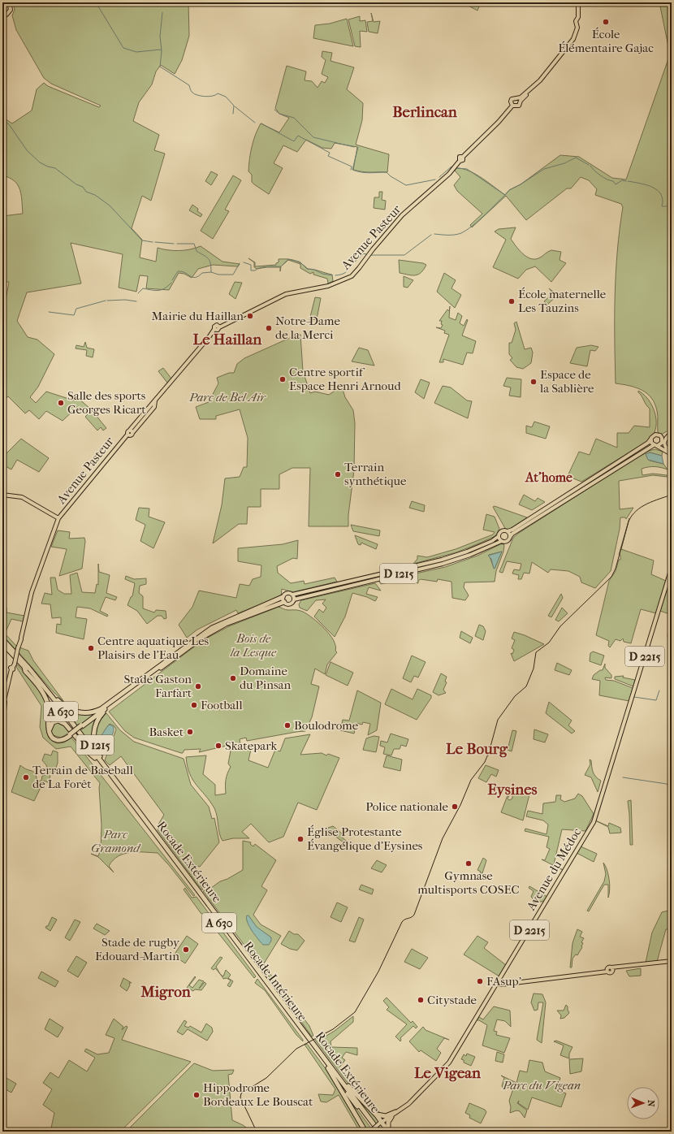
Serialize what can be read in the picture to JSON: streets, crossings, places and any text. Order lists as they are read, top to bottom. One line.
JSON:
{"streets":{"highway":["D 1215","A 630","Rocade Extérieure","Rocade Intérieure"],"main road":["Avenue Pasteur","D 2215","Avenue du Médoc"]},"crossings":[["D 1215","Rocade Extérieure"],["D 1215","Rocade Intérieure"]],"districts":["Berlincan","Le Haillan","At'home","Le Bourg","Eysines","Migron","Le Vigean"],"parks":["Parc de Bel Air","Bois de la Lesque","Parc Gramond","Parc du Vigean"],"places":["École Élémentaire Gajac","École maternelle Les Tauzins","Mairie du Haillan","Notre-Dame de la Merci","Centre sportif Espace Henri Arnoud","Espace de la Sablière","Salle des sports Georges Ricart","Terrain synthétique","Centre aquatique Les Plaisirs de l'Eau","Domaine du Pinsan","Stade Gaston Farfart","Football","Boulodrome","Basket","Skatepark","Terrain de Baseball de La Forêt","Police nationale","Église Protestante Évangélique d'Eysines","Gymnase multisports COSEC","Stade de rugby Edouard-Martin","FAsup'","Citystade","Hippodrome Bordeaux Le Bouscat"],"north":"right"}
